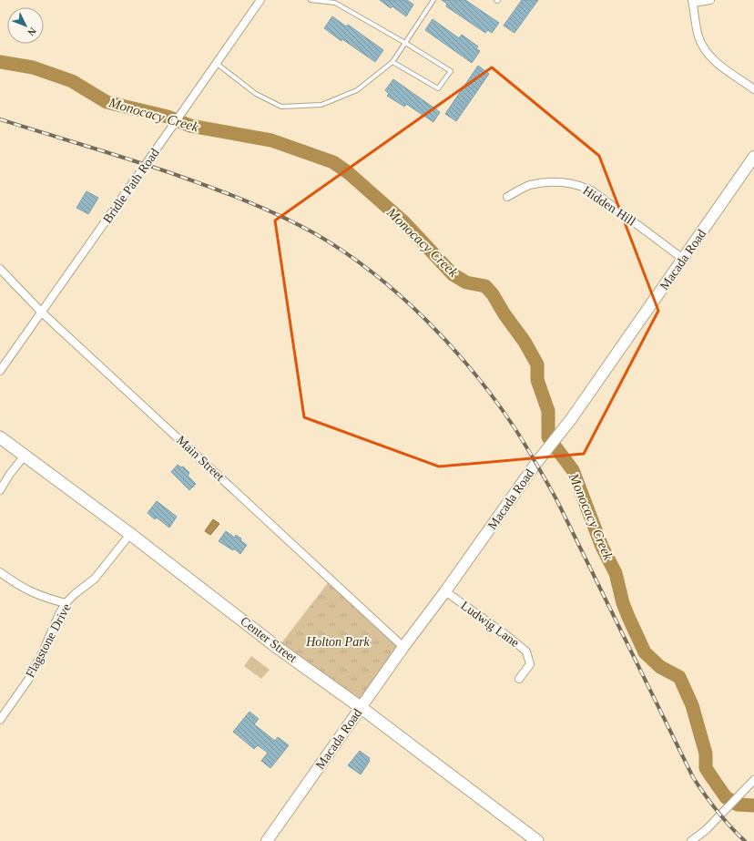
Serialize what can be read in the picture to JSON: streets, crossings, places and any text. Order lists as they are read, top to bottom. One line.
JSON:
{"streets":{"main road":["Center Street"],"street":["Bridle Path Road","Hidden Hill","Macada Road","Main Street","Ludwig Lane","Flagstone Drive"]},"crossings":[["Bridle Path Road","Main Street"],["Hidden Hill","Macada Road"],["Macada Road","Main Street"],["Macada Road","Ludwig Lane"],["Macada Road","Center Street"],["Center Street","Flagstone Drive"]],"water":["Monocacy Creek"],"parks":["Holton Park"],"north":"bottom right"}
